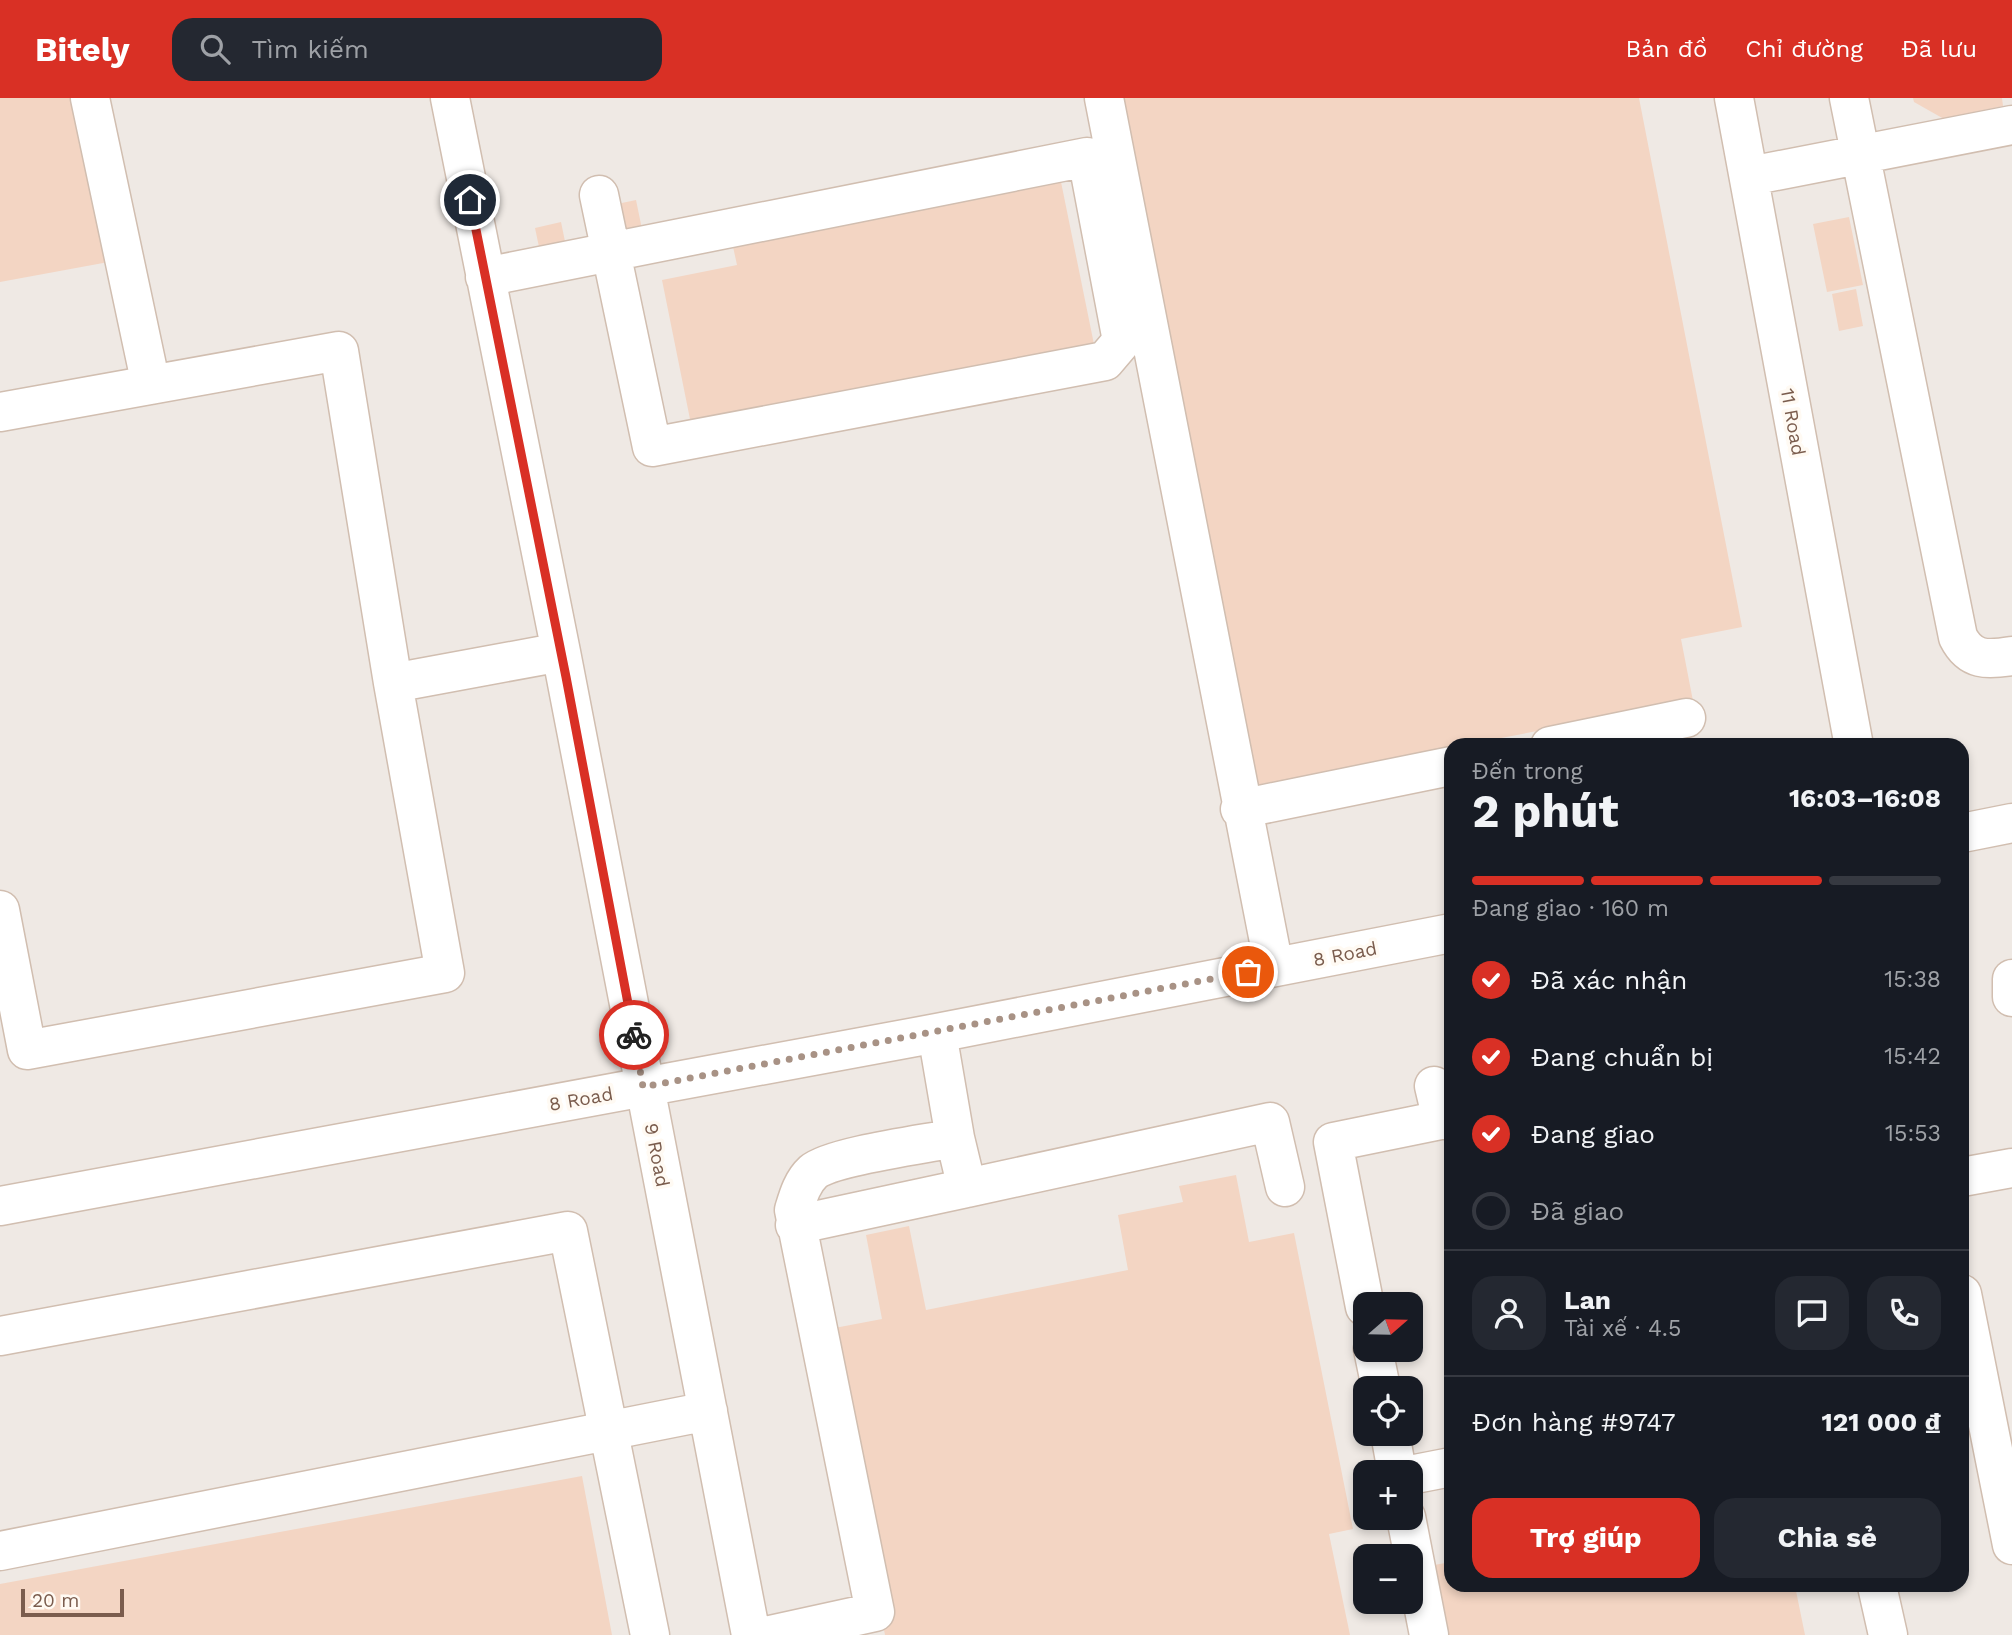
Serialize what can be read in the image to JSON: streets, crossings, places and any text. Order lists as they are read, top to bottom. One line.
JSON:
{"streets":{"street":["11 Road","8 Road","9 Road"]},"crossings":[["8 Road","9 Road"]],"scale_bar":"20 m","north":"right","page":{"header":"Bitely","search":"Tìm kiếm","nav":["Bản đồ","Chỉ đường","Đã lưu"],"heading":["2 phút","Đến trong","16:03–16:08"],"panel":["Lan","Tài xế · 4.5","Đơn hàng #9747","121 000 ₫"],"bar":"Đang giao · 160 m","list":[["Đã xác nhận","15:38"],["Đang chuẩn bị","15:42"],["Đang giao","15:53"],"Đã giao"],"map_buttons":["+","−"],"buttons":["Trợ giúp","Chia sẻ"],"scale":"20 m"}}
